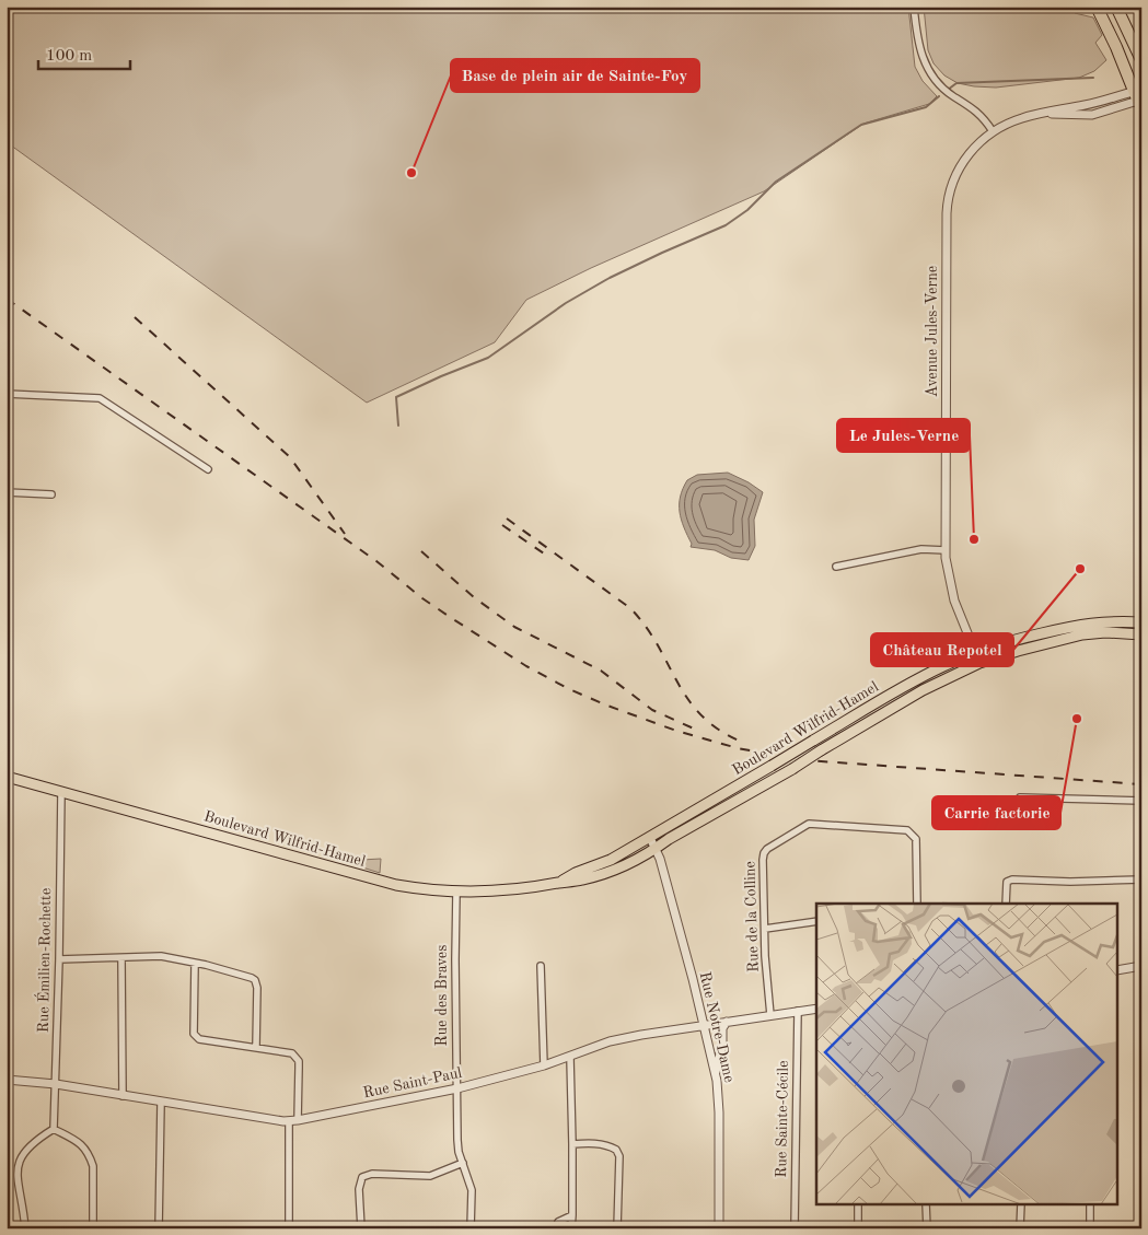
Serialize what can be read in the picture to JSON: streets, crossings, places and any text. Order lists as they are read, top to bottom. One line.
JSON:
{"streets":{"main road":["Boulevard Wilfrid-Hamel"],"street":["Avenue Jules-Verne","Rue de la Colline","Rue Émilien-Rochette","Rue des Braves","Rue Notre-Dame","Rue Saint-Paul","Rue Sainte-Cécile"]},"crossings":[["Avenue Jules-Verne","Boulevard Wilfrid-Hamel"],["Boulevard Wilfrid-Hamel","Rue Émilien-Rochette"],["Boulevard Wilfrid-Hamel","Rue des Braves"],["Boulevard Wilfrid-Hamel","Rue Notre-Dame"],["Rue de la Colline","Rue Saint-Paul"],["Rue Émilien-Rochette","Rue Saint-Paul"],["Rue des Braves","Rue Saint-Paul"],["Rue Notre-Dame","Rue Saint-Paul"],["Rue Saint-Paul","Rue Sainte-Cécile"]],"places":["Base de plein air de Sainte-Foy","Le Jules-Verne","Château Repotel","Carrie factorie"],"scale_bar":"100 m"}
